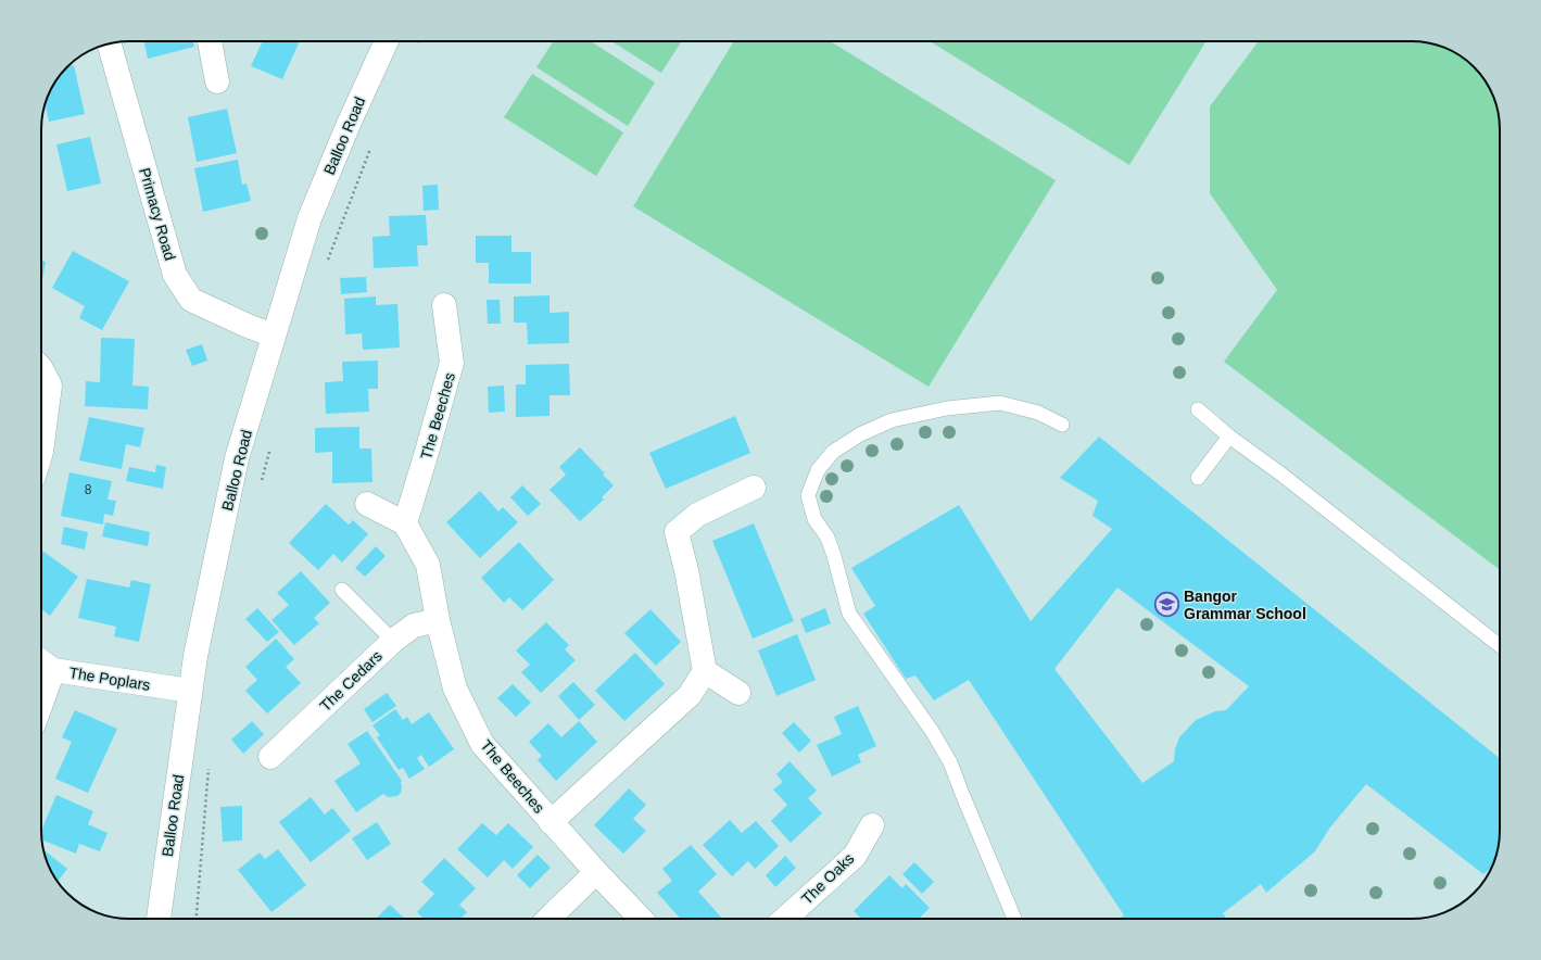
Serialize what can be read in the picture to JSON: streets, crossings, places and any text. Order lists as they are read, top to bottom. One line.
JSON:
{"streets":{"street":["Balloo Road","Primacy Road","The Beeches","The Poplars","The Cedars","The Oaks"]},"crossings":[["Balloo Road","Primacy Road"],["Balloo Road","The Poplars"],["The Beeches","The Cedars"]],"places":{"school or university":["Bangor Grammar School"]},"house_numbers":["8"]}
